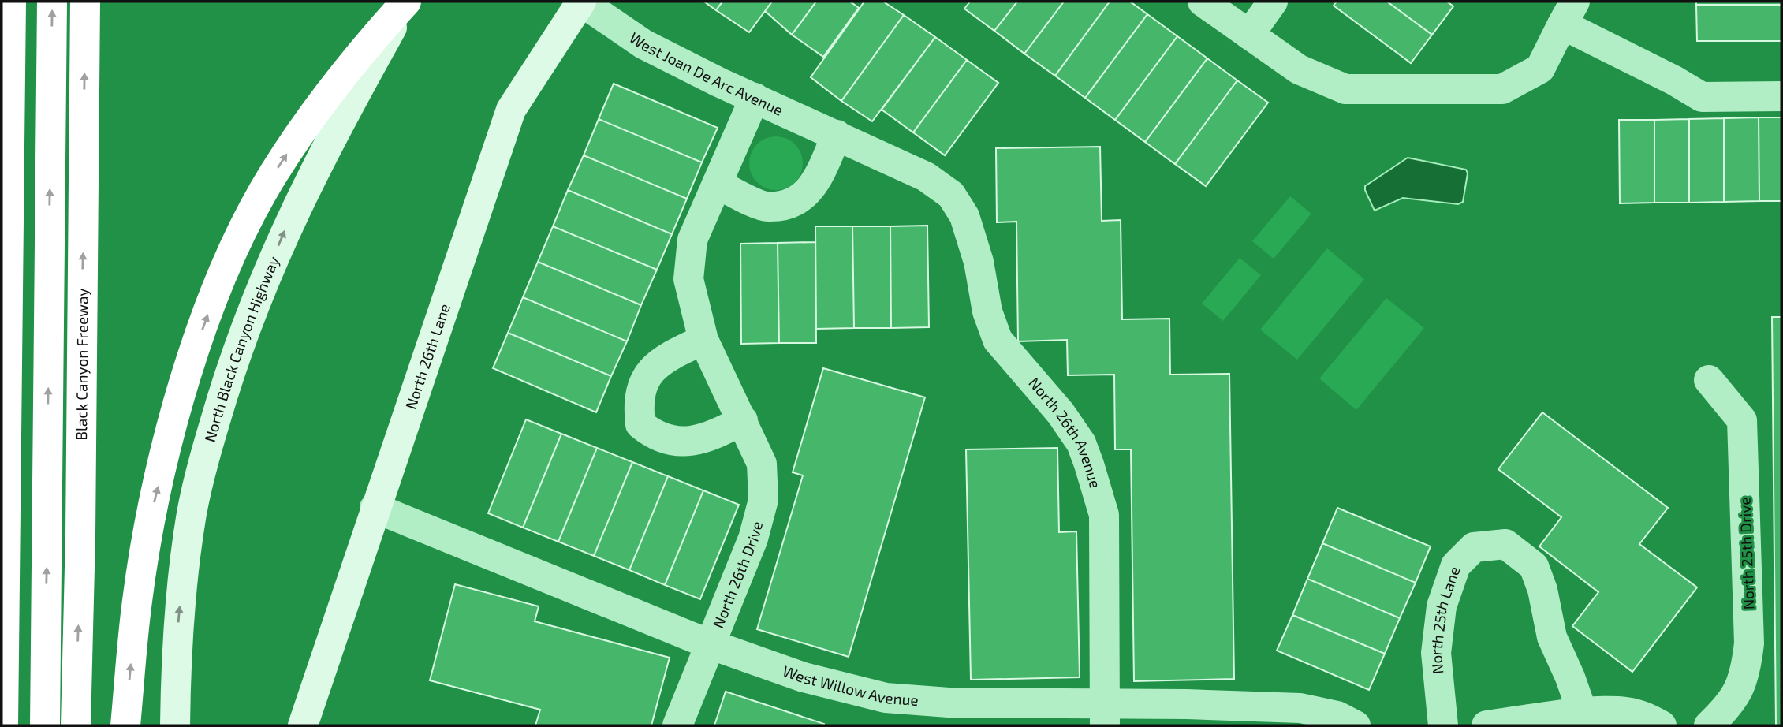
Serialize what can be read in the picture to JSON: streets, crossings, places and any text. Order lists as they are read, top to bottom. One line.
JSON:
{"streets":{"highway":["Black Canyon Freeway"],"street":["West Joan De Arc Avenue","North Black Canyon Highway","North 26th Lane","North 26th Avenue","North 25th Drive","North 26th Drive","North 25th Lane","West Willow Avenue"]},"crossings":[["West Joan De Arc Avenue","North 26th Lane"],["West Joan De Arc Avenue","North 26th Avenue"],["West Joan De Arc Avenue","North 26th Drive"],["North 26th Lane","West Willow Avenue"],["North 26th Avenue","West Willow Avenue"],["North 26th Drive","West Willow Avenue"]],"one_way":["North Black Canyon Highway"]}
